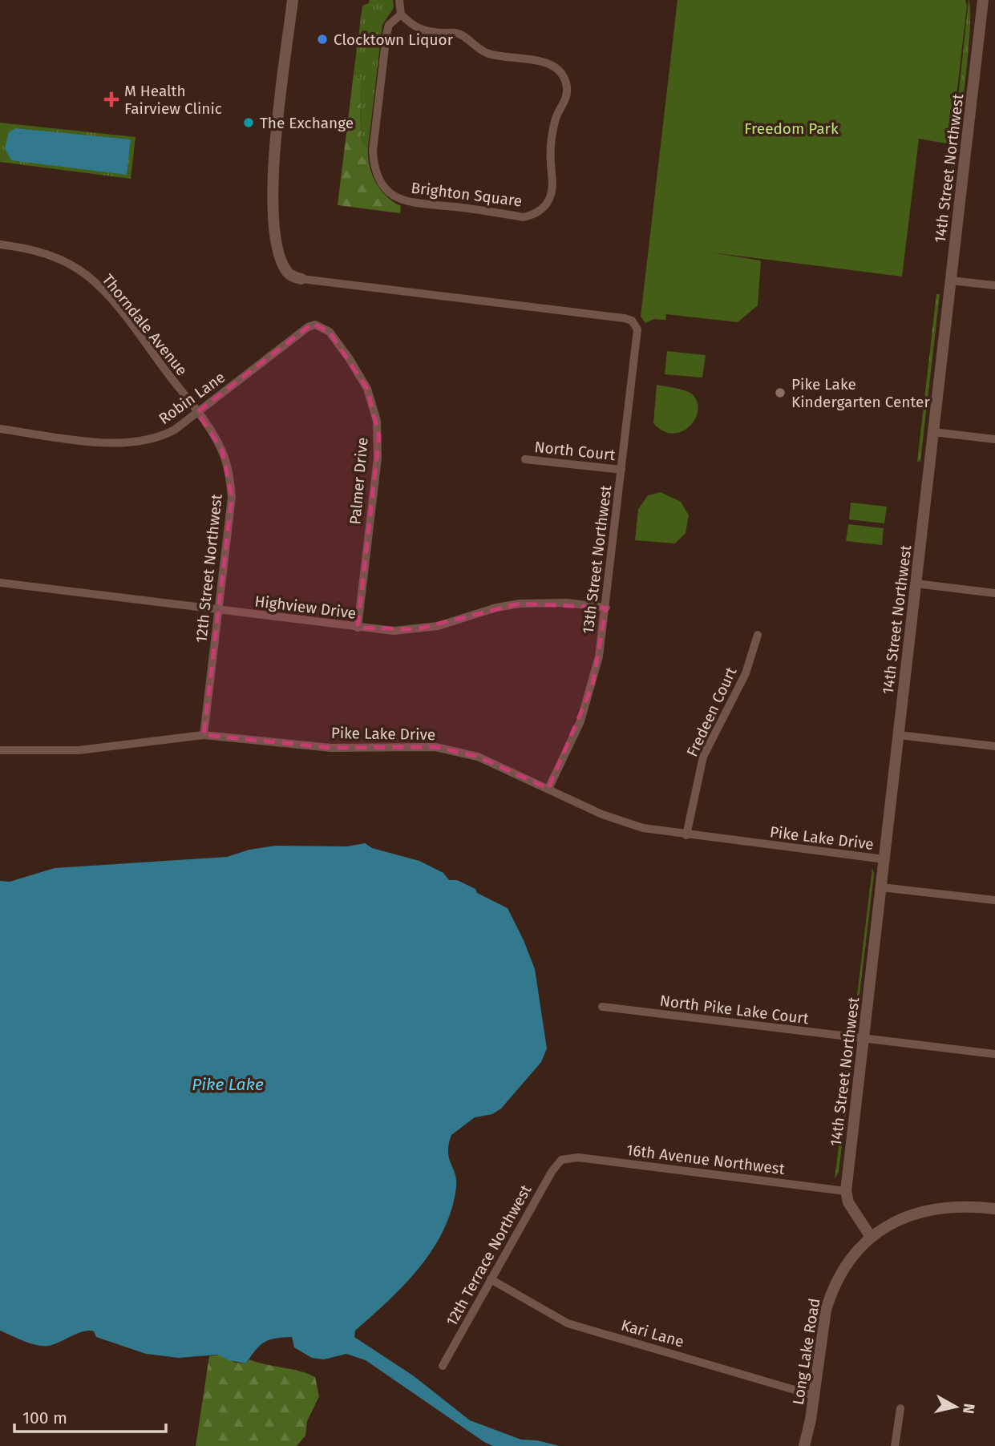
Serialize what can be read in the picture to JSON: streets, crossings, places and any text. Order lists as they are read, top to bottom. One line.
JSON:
{"streets":{"street":["14th Street Northwest","Brighton Square","Thorndale Avenue","Robin Lane","North Court","Palmer Drive","13th Street Northwest","12th Street Northwest","Highview Drive","Fredeen Court","Pike Lake Drive","North Pike Lake Court","16th Avenue Northwest","12th Terrace Northwest","Kari Lane","Long Lake Road"]},"crossings":[["14th Street Northwest","Pike Lake Drive"],["14th Street Northwest","North Pike Lake Court"],["14th Street Northwest","16th Avenue Northwest"],["Thorndale Avenue","Robin Lane"],["Thorndale Avenue","12th Street Northwest"],["Robin Lane","Palmer Drive"],["Robin Lane","12th Street Northwest"],["North Court","13th Street Northwest"],["Palmer Drive","Highview Drive"],["13th Street Northwest","Highview Drive"],["13th Street Northwest","Pike Lake Drive"],["12th Street Northwest","Highview Drive"],["12th Street Northwest","Pike Lake Drive"],["Fredeen Court","Pike Lake Drive"],["16th Avenue Northwest","12th Terrace Northwest"],["12th Terrace Northwest","Kari Lane"],["Kari Lane","Long Lake Road"]],"water":["Pike Lake"],"parks":["Freedom Park"],"places":{"other":["Clocktown Liquor","The Exchange","Pike Lake Kindergarten Center"],"health":["M Health Fairview Clinic"]},"scale_bar":"100 m","north":"right"}
